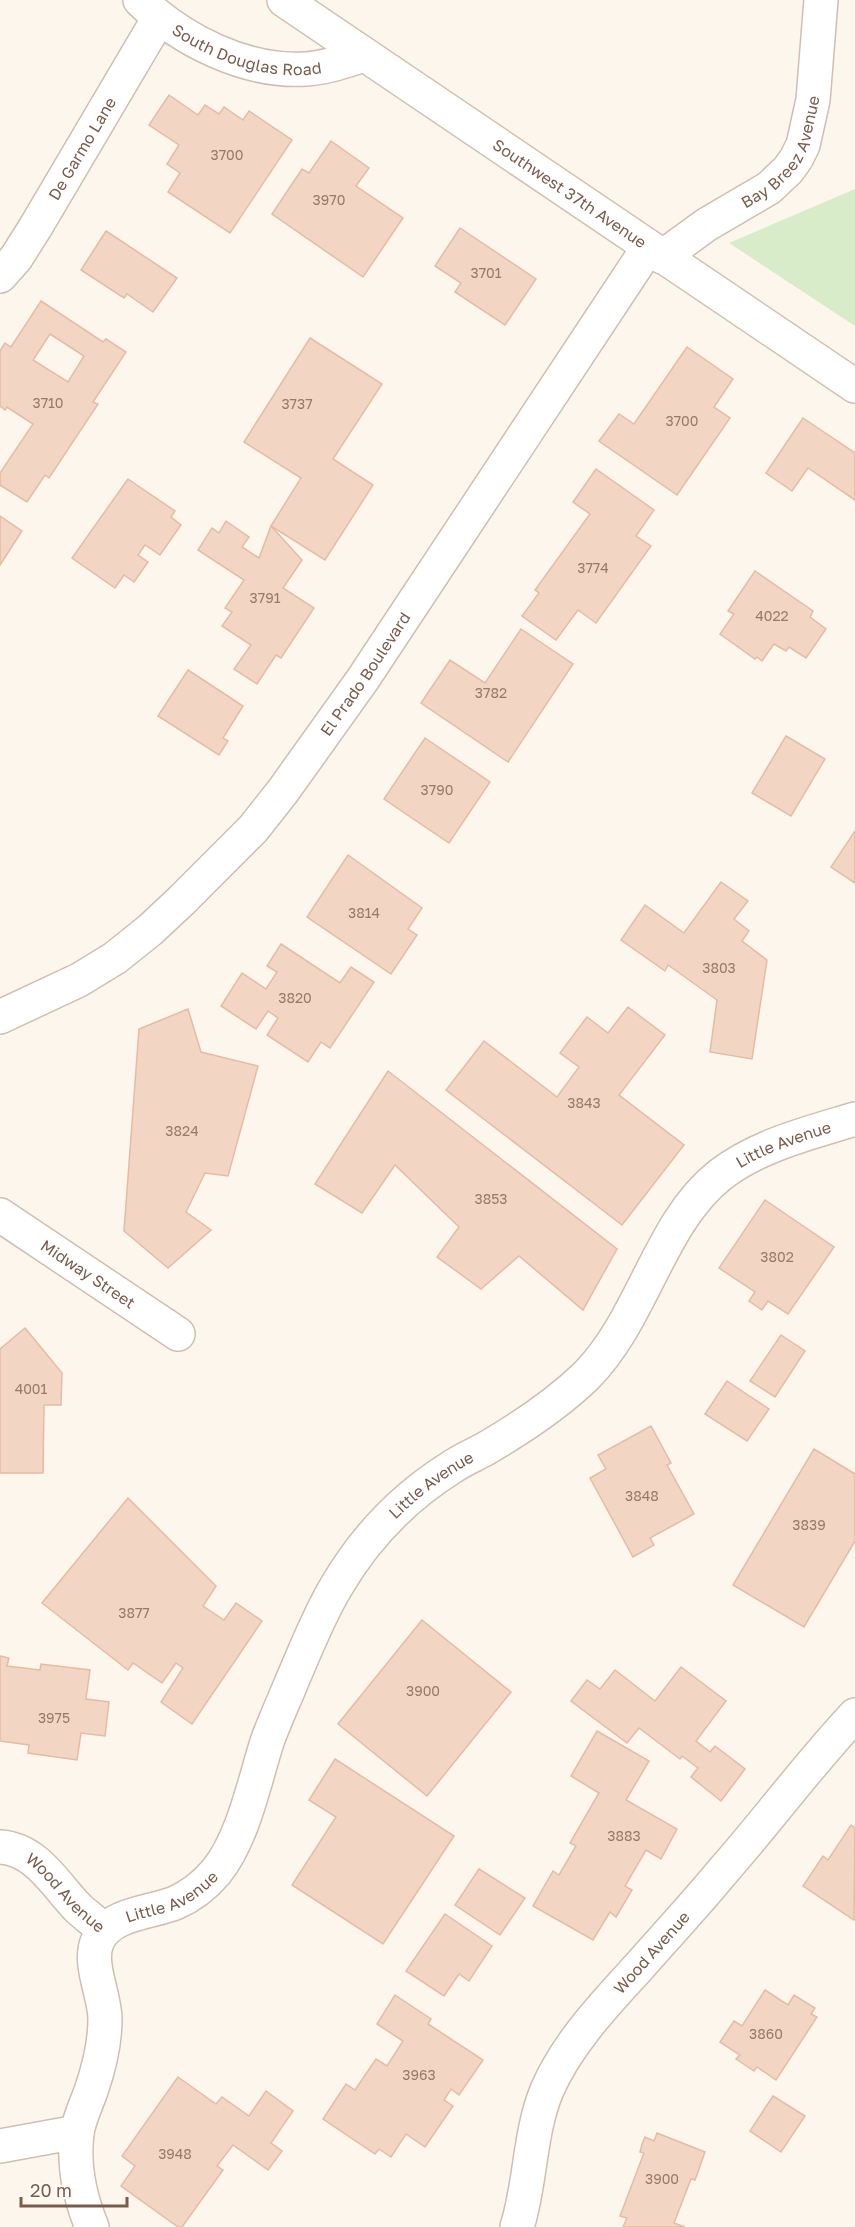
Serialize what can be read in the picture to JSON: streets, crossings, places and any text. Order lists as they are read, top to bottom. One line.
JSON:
{"streets":{"street":["South Douglas Road","Bay Breez Avenue","De Garmo Lane","Southwest 37th Avenue","El Prado Boulevard","Little Avenue","Midway Street","Wood Avenue"]},"crossings":[["South Douglas Road","De Garmo Lane"],["South Douglas Road","Southwest 37th Avenue"],["Bay Breez Avenue","Southwest 37th Avenue"],["Bay Breez Avenue","El Prado Boulevard"],["Southwest 37th Avenue","El Prado Boulevard"],["Little Avenue","Wood Avenue"]],"house_numbers":["3700","3970","3701","3710","3737","3700","3774","3791","4022","3782","3790","3814","3803","3820","3843","3824","3853","3802","4001","3848","3839","3877","3900","3975","3883","3860","3963","3948","3900"],"scale_bar":"20 m"}
